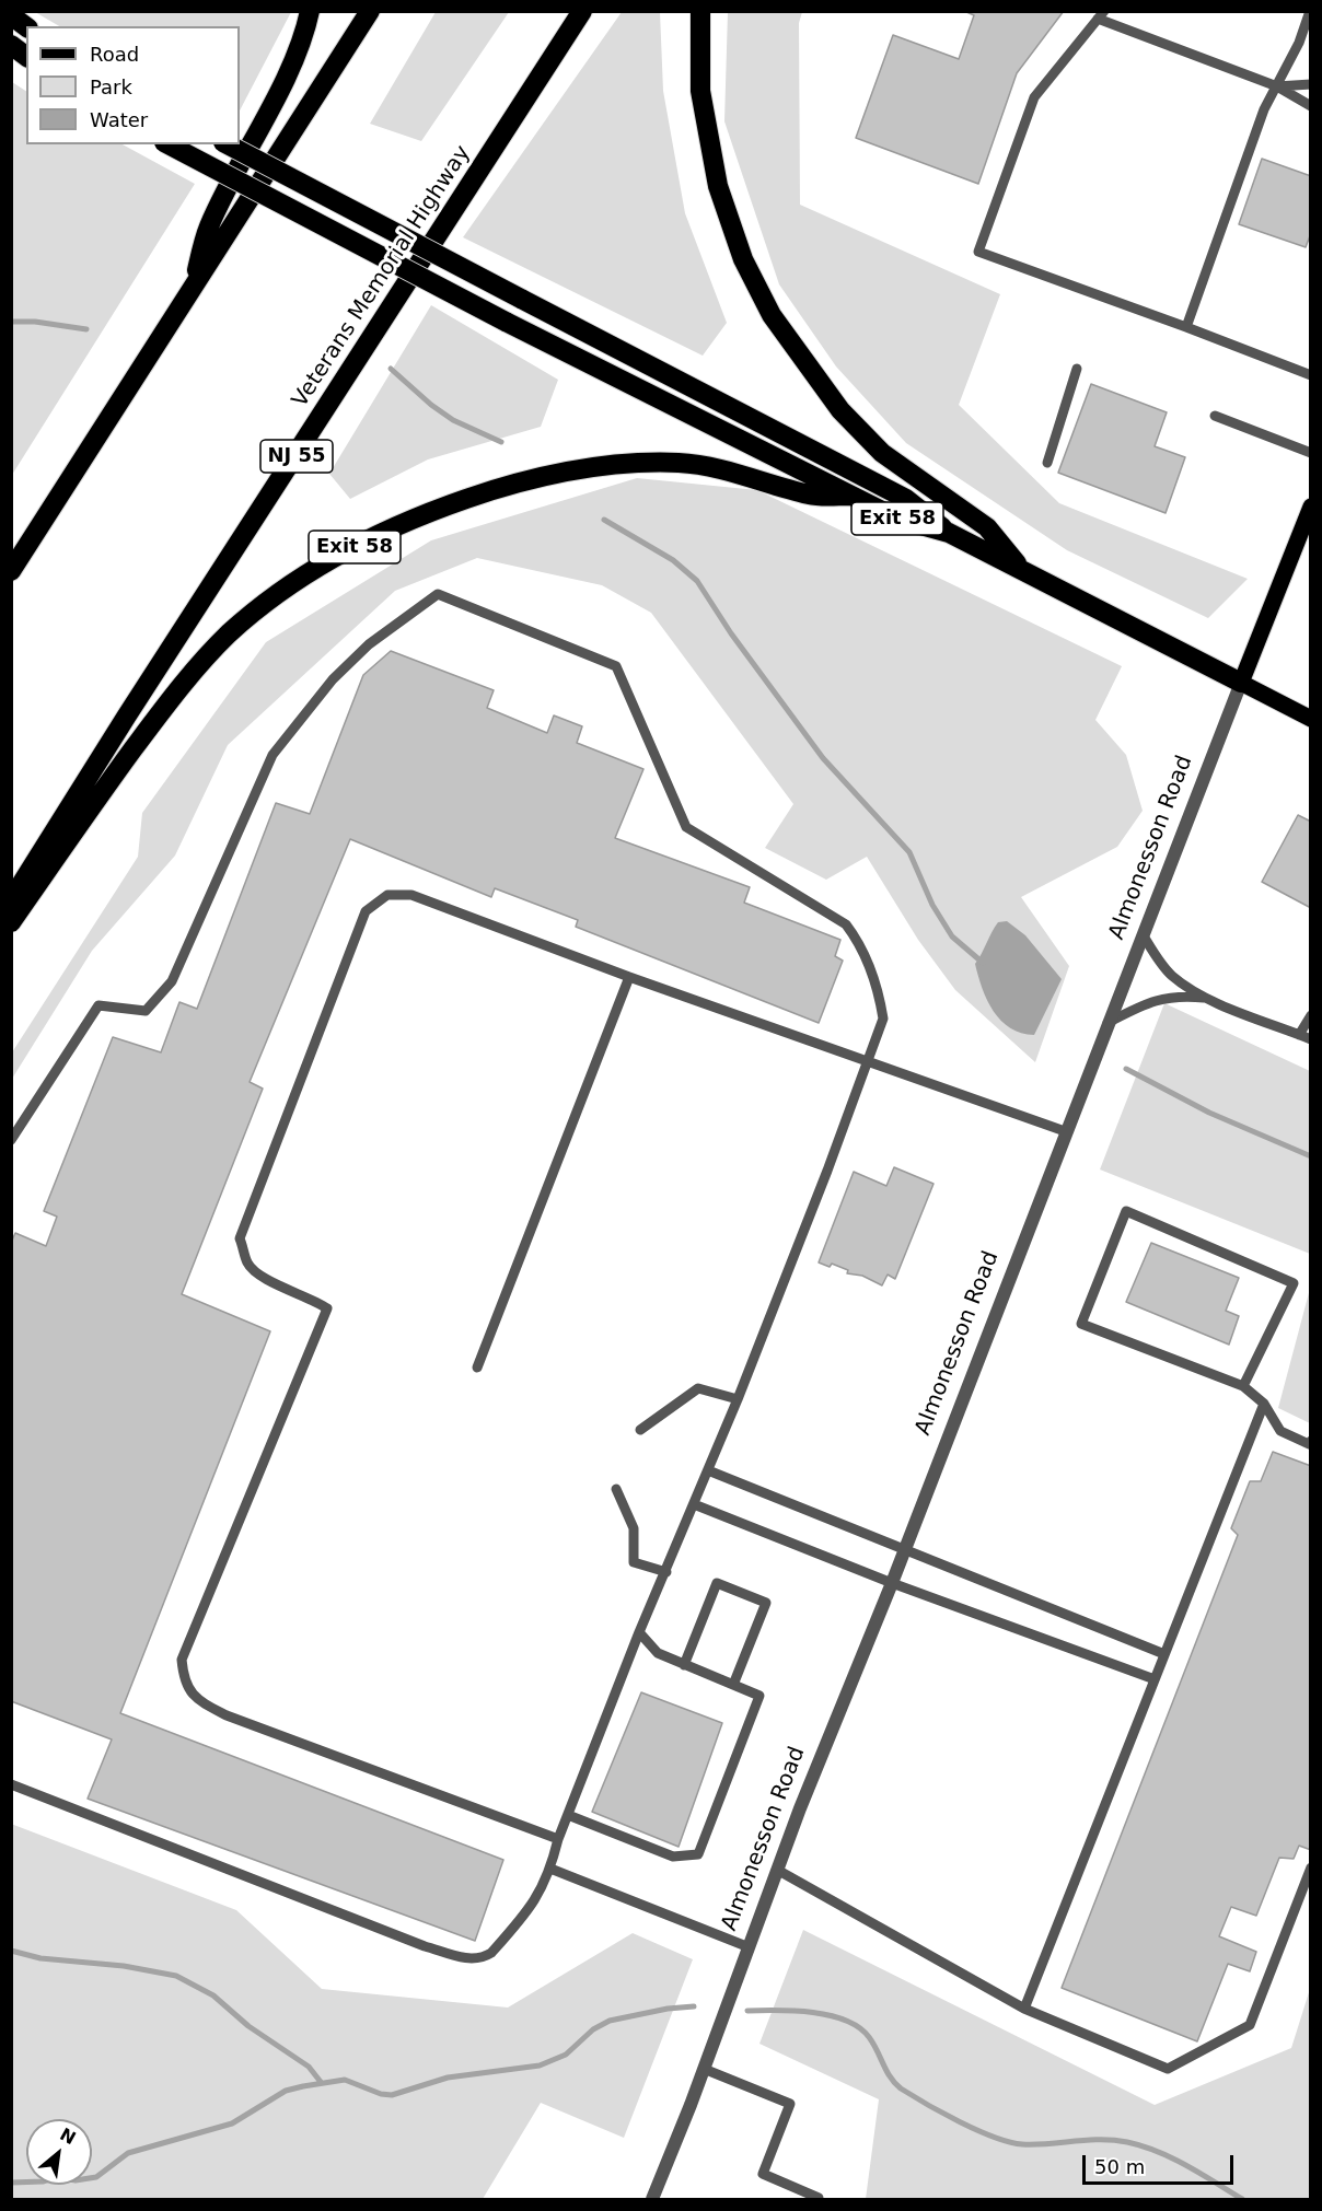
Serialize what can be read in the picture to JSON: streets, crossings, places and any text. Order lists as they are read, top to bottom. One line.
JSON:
{"streets":{"highway":["Veterans Memorial Highway","NJ 55","Exit 58"],"main road":["Almonesson Road"]},"legend":["Road","Park","Water"],"scale_bar":"50 m","north":"top right"}
